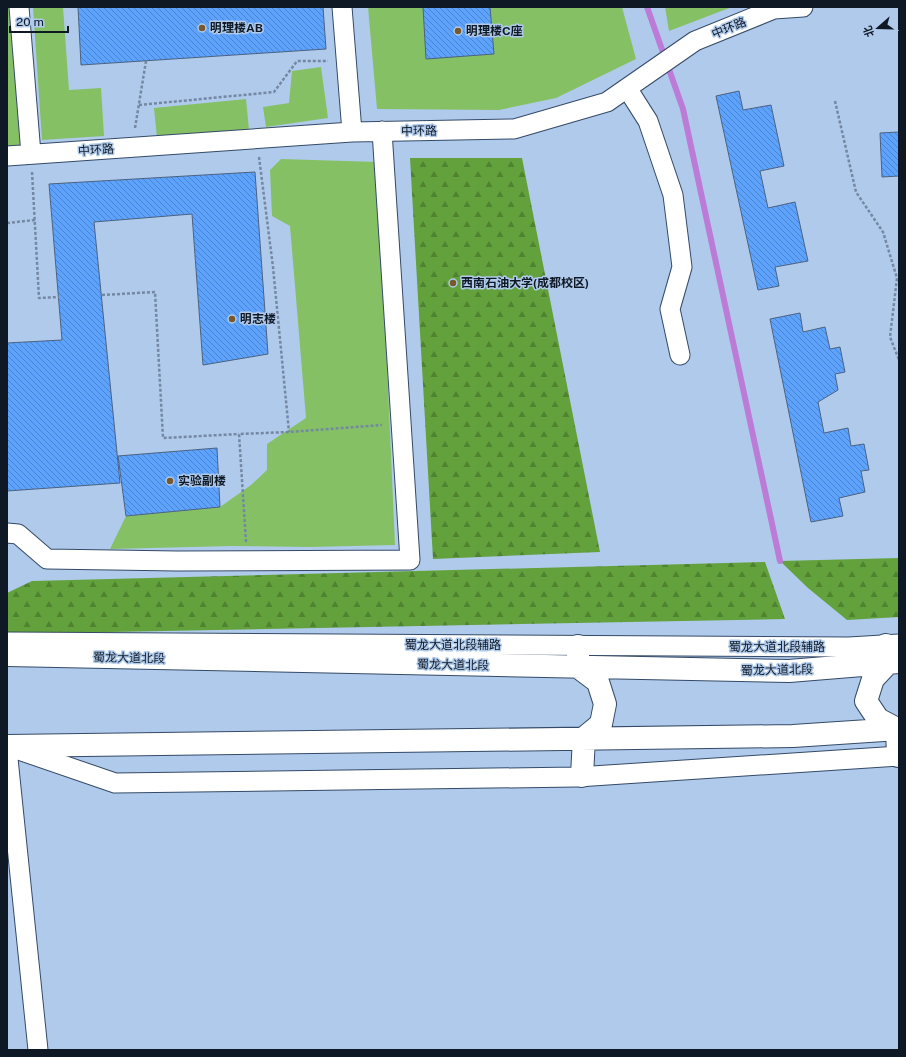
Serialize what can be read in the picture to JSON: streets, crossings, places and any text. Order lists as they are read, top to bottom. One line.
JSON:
{"streets":{"main road":["蜀龙大道北段"],"street":["中环路","蜀龙大道北段辅路"]},"crossings":[["蜀龙大道北段辅路","蜀龙大道北段"]],"places":["明理楼AB","明理楼C座","西南石油大学(成都校区)","明志楼","实验副楼"],"scale_bar":"20 m","north":"left"}
